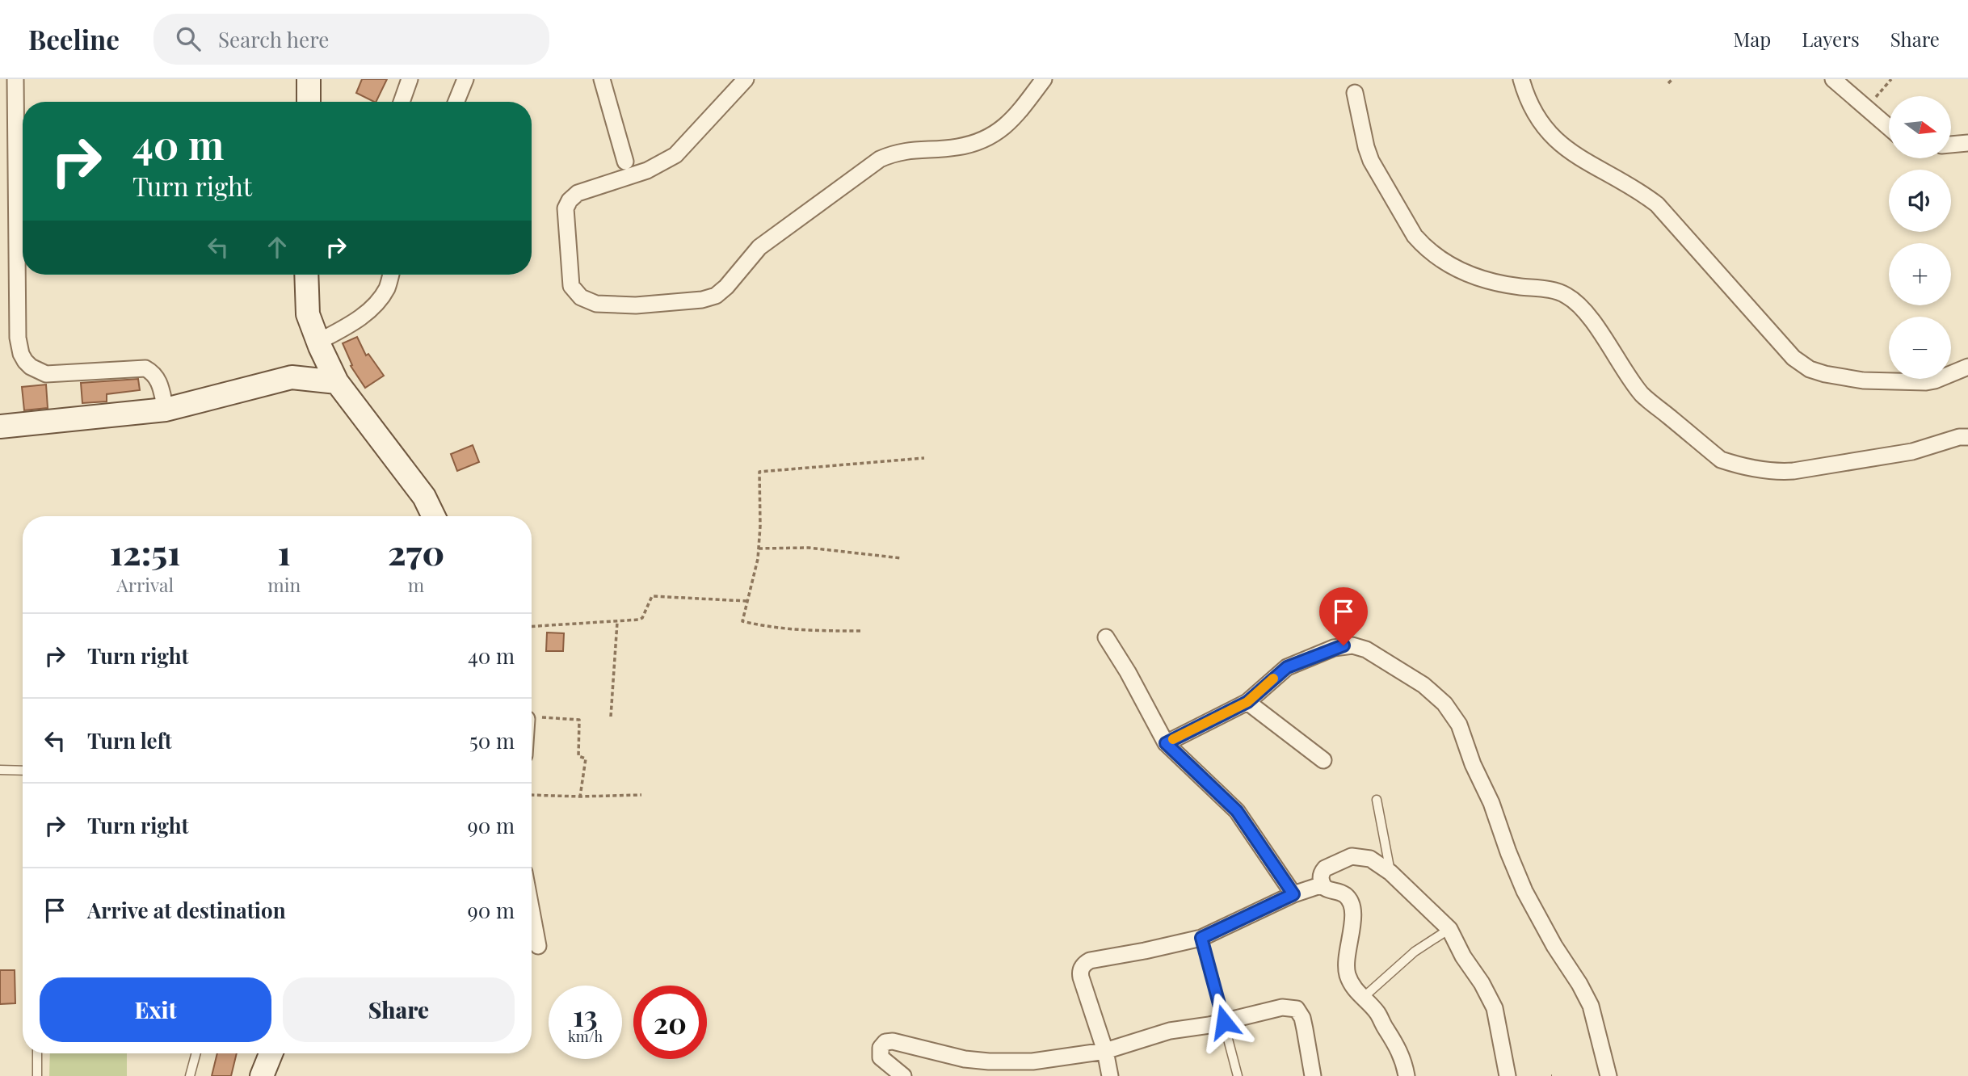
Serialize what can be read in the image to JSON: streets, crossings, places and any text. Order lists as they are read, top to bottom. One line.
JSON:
{"north":"right","page":{"header":"Beeline","search":"Search here","nav":["Map","Layers","Share"],"map_buttons":["+","−"],"turn":["40 m","Turn right"],"eta":["12:51","Arrival","1","min","270","m"],"list":[{"name":"Turn right","value":"40 m"},{"name":"Turn left","value":"50 m"},{"name":"Turn right","value":"90 m"},{"name":"Arrive at destination","value":"90 m"}],"buttons":["Exit","Share"],"speed":"13 km/h","limit":"20"}}
